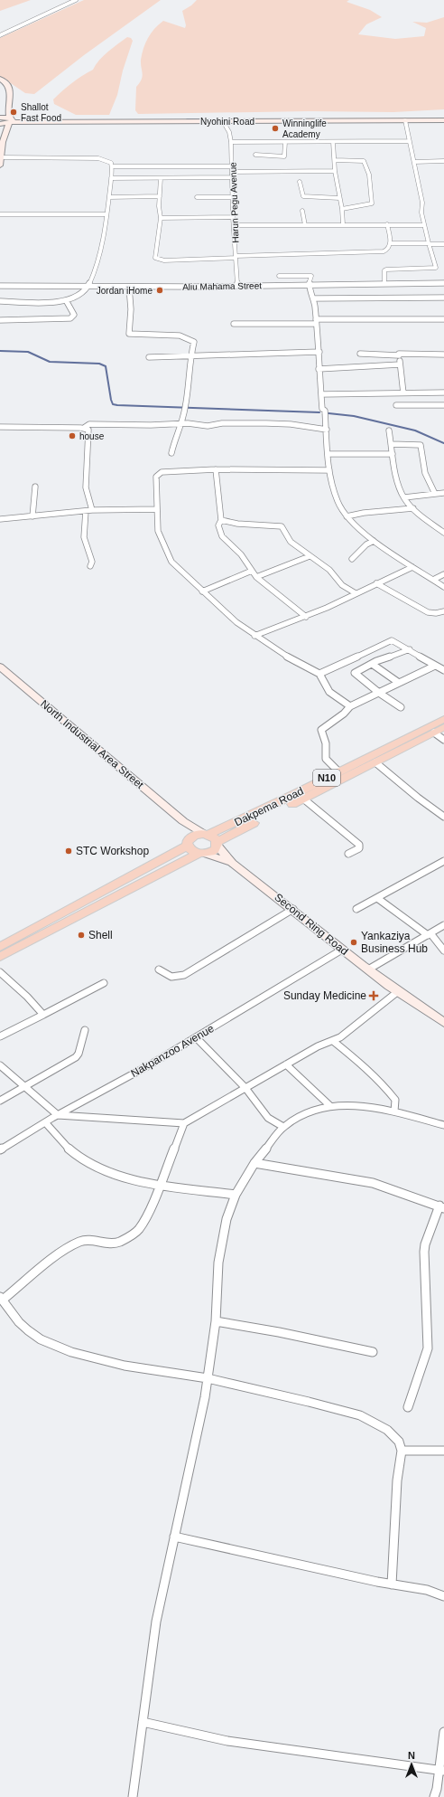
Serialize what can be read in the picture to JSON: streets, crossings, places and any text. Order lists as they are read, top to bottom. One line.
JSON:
{"streets":{"highway":["N10","Dakpema Road"],"main road":["Nyohini Road","North Industrial Area Street","Second Ring Road"],"street":["Harun Pegu Avenue","Aliu Mahama Street","Nakpanzoo Avenue"]},"crossings":[["Nyohini Road","Harun Pegu Avenue"],["Harun Pegu Avenue","Aliu Mahama Street"],["North Industrial Area Street","N10"],["North Industrial Area Street","Dakpema Road"],["North Industrial Area Street","Second Ring Road"],["N10","Dakpema Road"],["N10","Second Ring Road"],["Dakpema Road","Second Ring Road"],["Second Ring Road","Nakpanzoo Avenue"]],"places":{"other":["Shallot Fast Food","Winninglife Academy","Jordan iHome","house","STC Workshop","Shell","Yankaziya Business Hub"],"health":["Sunday Medicine"]},"north":"top"}
